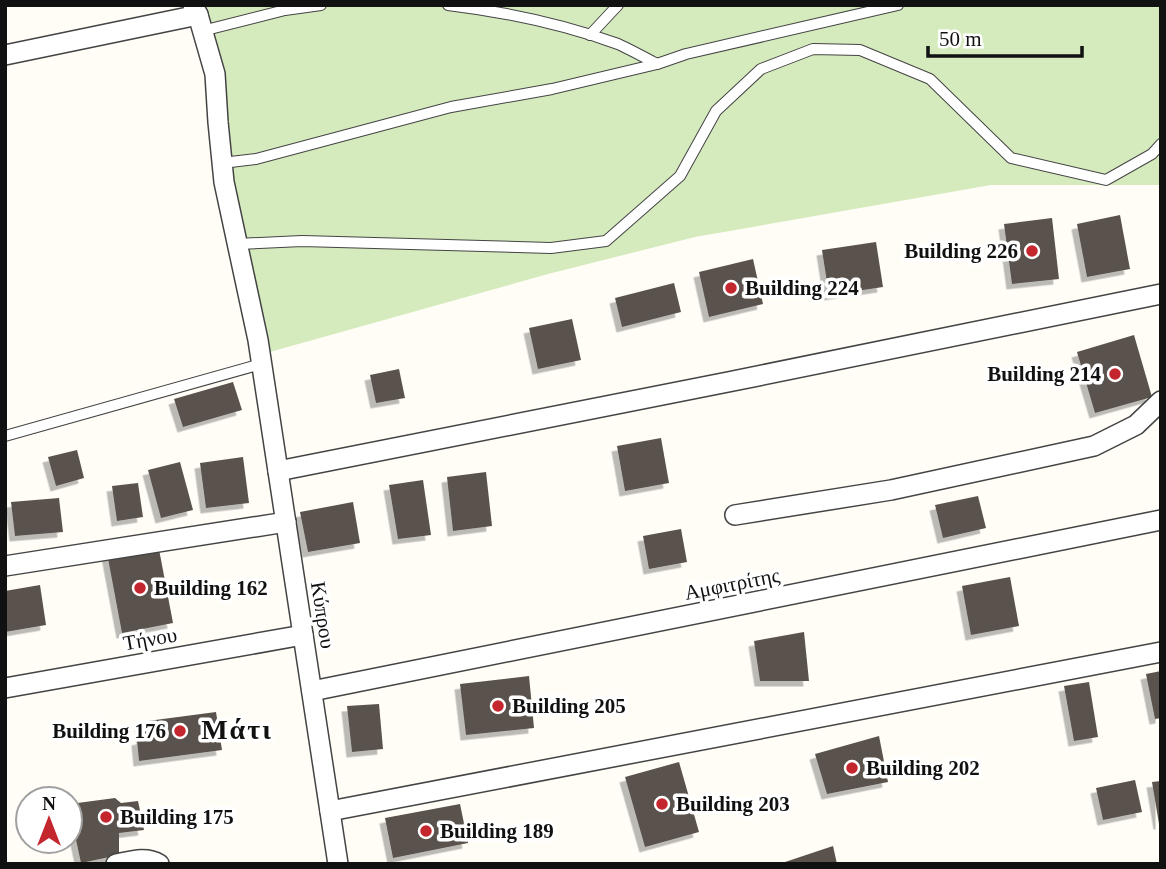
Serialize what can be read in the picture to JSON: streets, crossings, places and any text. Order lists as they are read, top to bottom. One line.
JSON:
{"streets":{"street":["Αμφιτρίτης","Κύπρου","Τήνου"]},"crossings":[["Αμφιτρίτης","Κύπρου"],["Κύπρου","Τήνου"]],"districts":["Μάτι"],"places":["Building 226","Building 224","Building 214","Building 162","Building 205","Building 176","Building 202","Building 203","Building 175","Building 189"],"scale_bar":"50 m","north":"top"}
